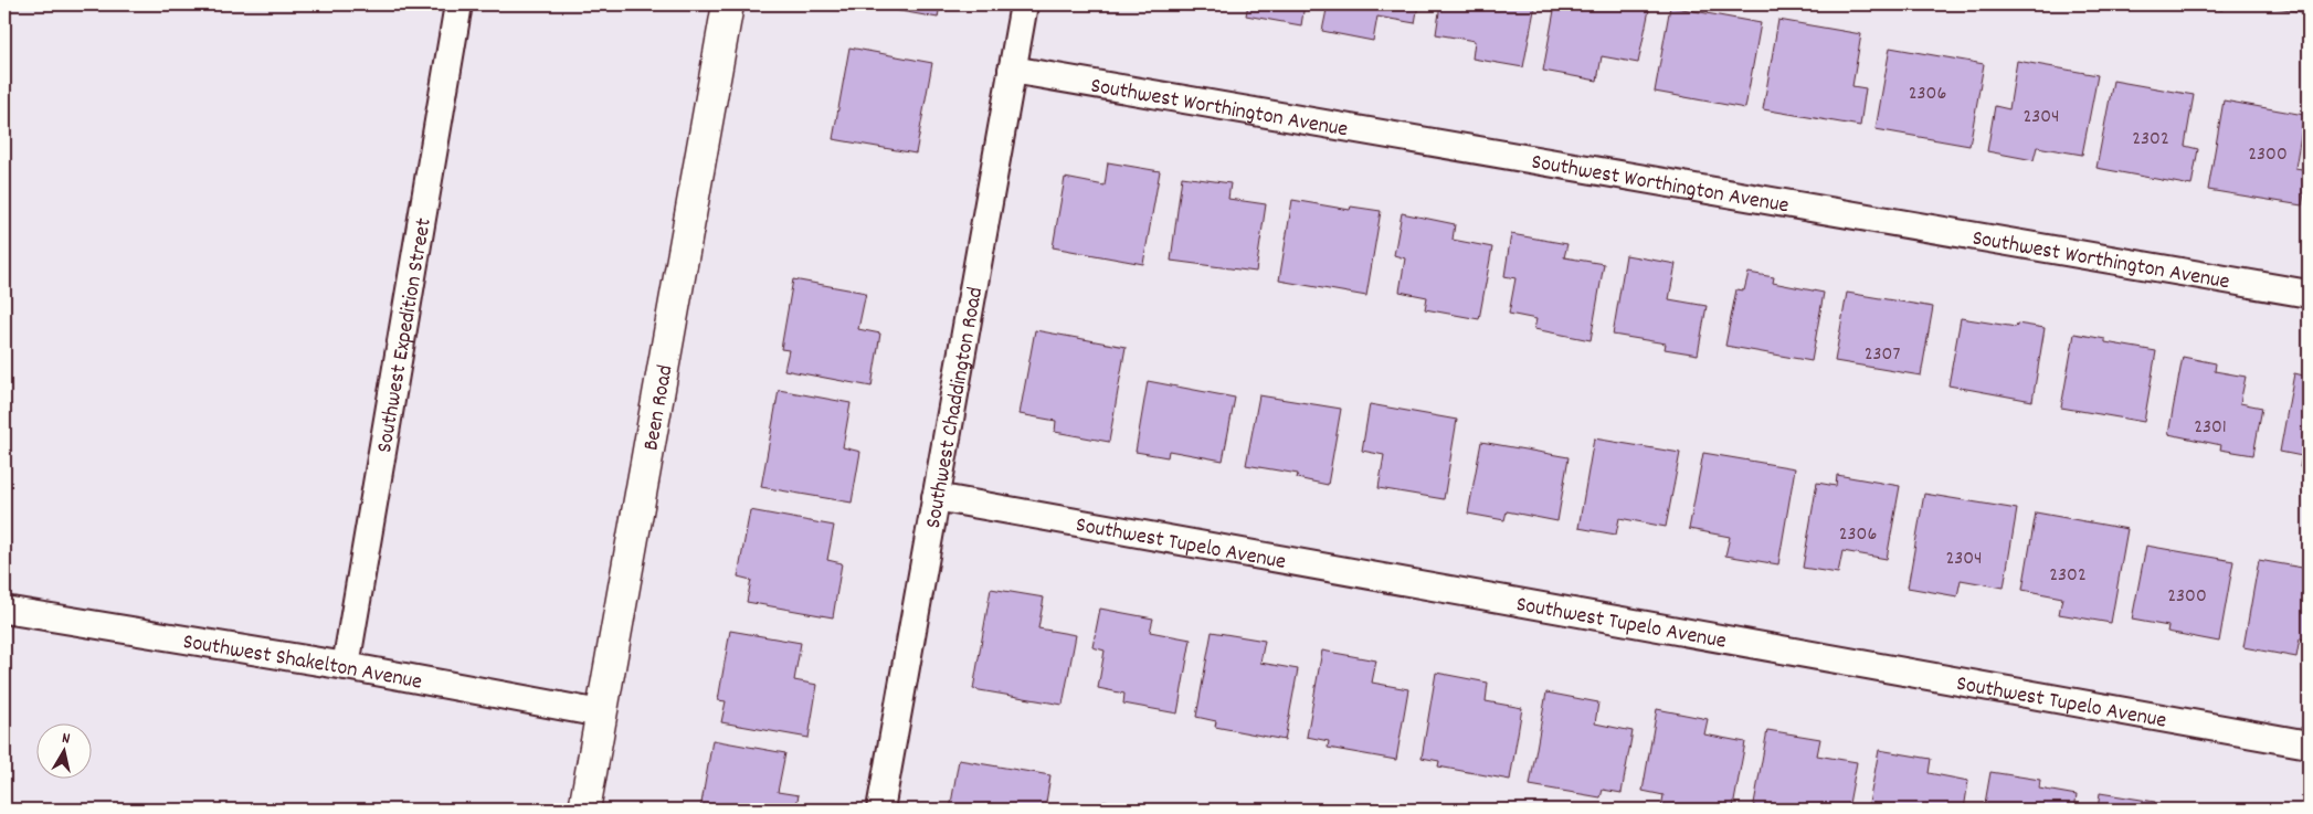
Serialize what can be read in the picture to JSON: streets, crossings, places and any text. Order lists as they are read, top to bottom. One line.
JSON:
{"streets":{"street":["Southwest Worthington Avenue","Southwest Expedition Street","Been Road","Southwest Chaddington Road","Southwest Tupelo Avenue","Southwest Shakelton Avenue"]},"crossings":[["Southwest Worthington Avenue","Southwest Chaddington Road"],["Southwest Expedition Street","Southwest Shakelton Avenue"],["Been Road","Southwest Shakelton Avenue"],["Southwest Chaddington Road","Southwest Tupelo Avenue"]],"house_numbers":["2306","2304","2302","2300","2307","2301","2306","2304","2302","2300"],"north":"top"}
